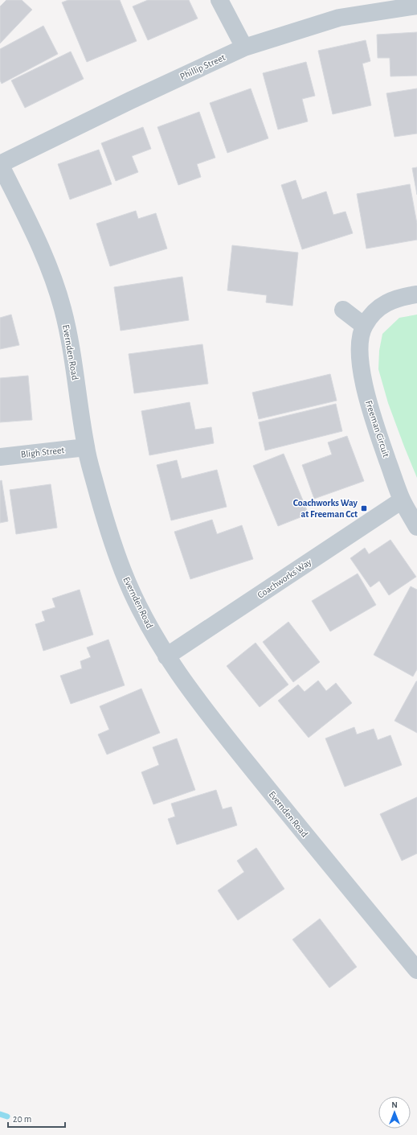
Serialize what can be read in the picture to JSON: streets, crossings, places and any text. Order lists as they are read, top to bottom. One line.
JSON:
{"streets":{"street":["Phillip Street","Evernden Road","Freeman Circuit","Bligh Street","Coachworks Way"]},"crossings":[["Phillip Street","Evernden Road"],["Evernden Road","Bligh Street"],["Evernden Road","Coachworks Way"],["Freeman Circuit","Coachworks Way"]],"places":{"transit":["Coachworks Way at Freeman Cct"]},"scale_bar":"20 m","north":"top"}
